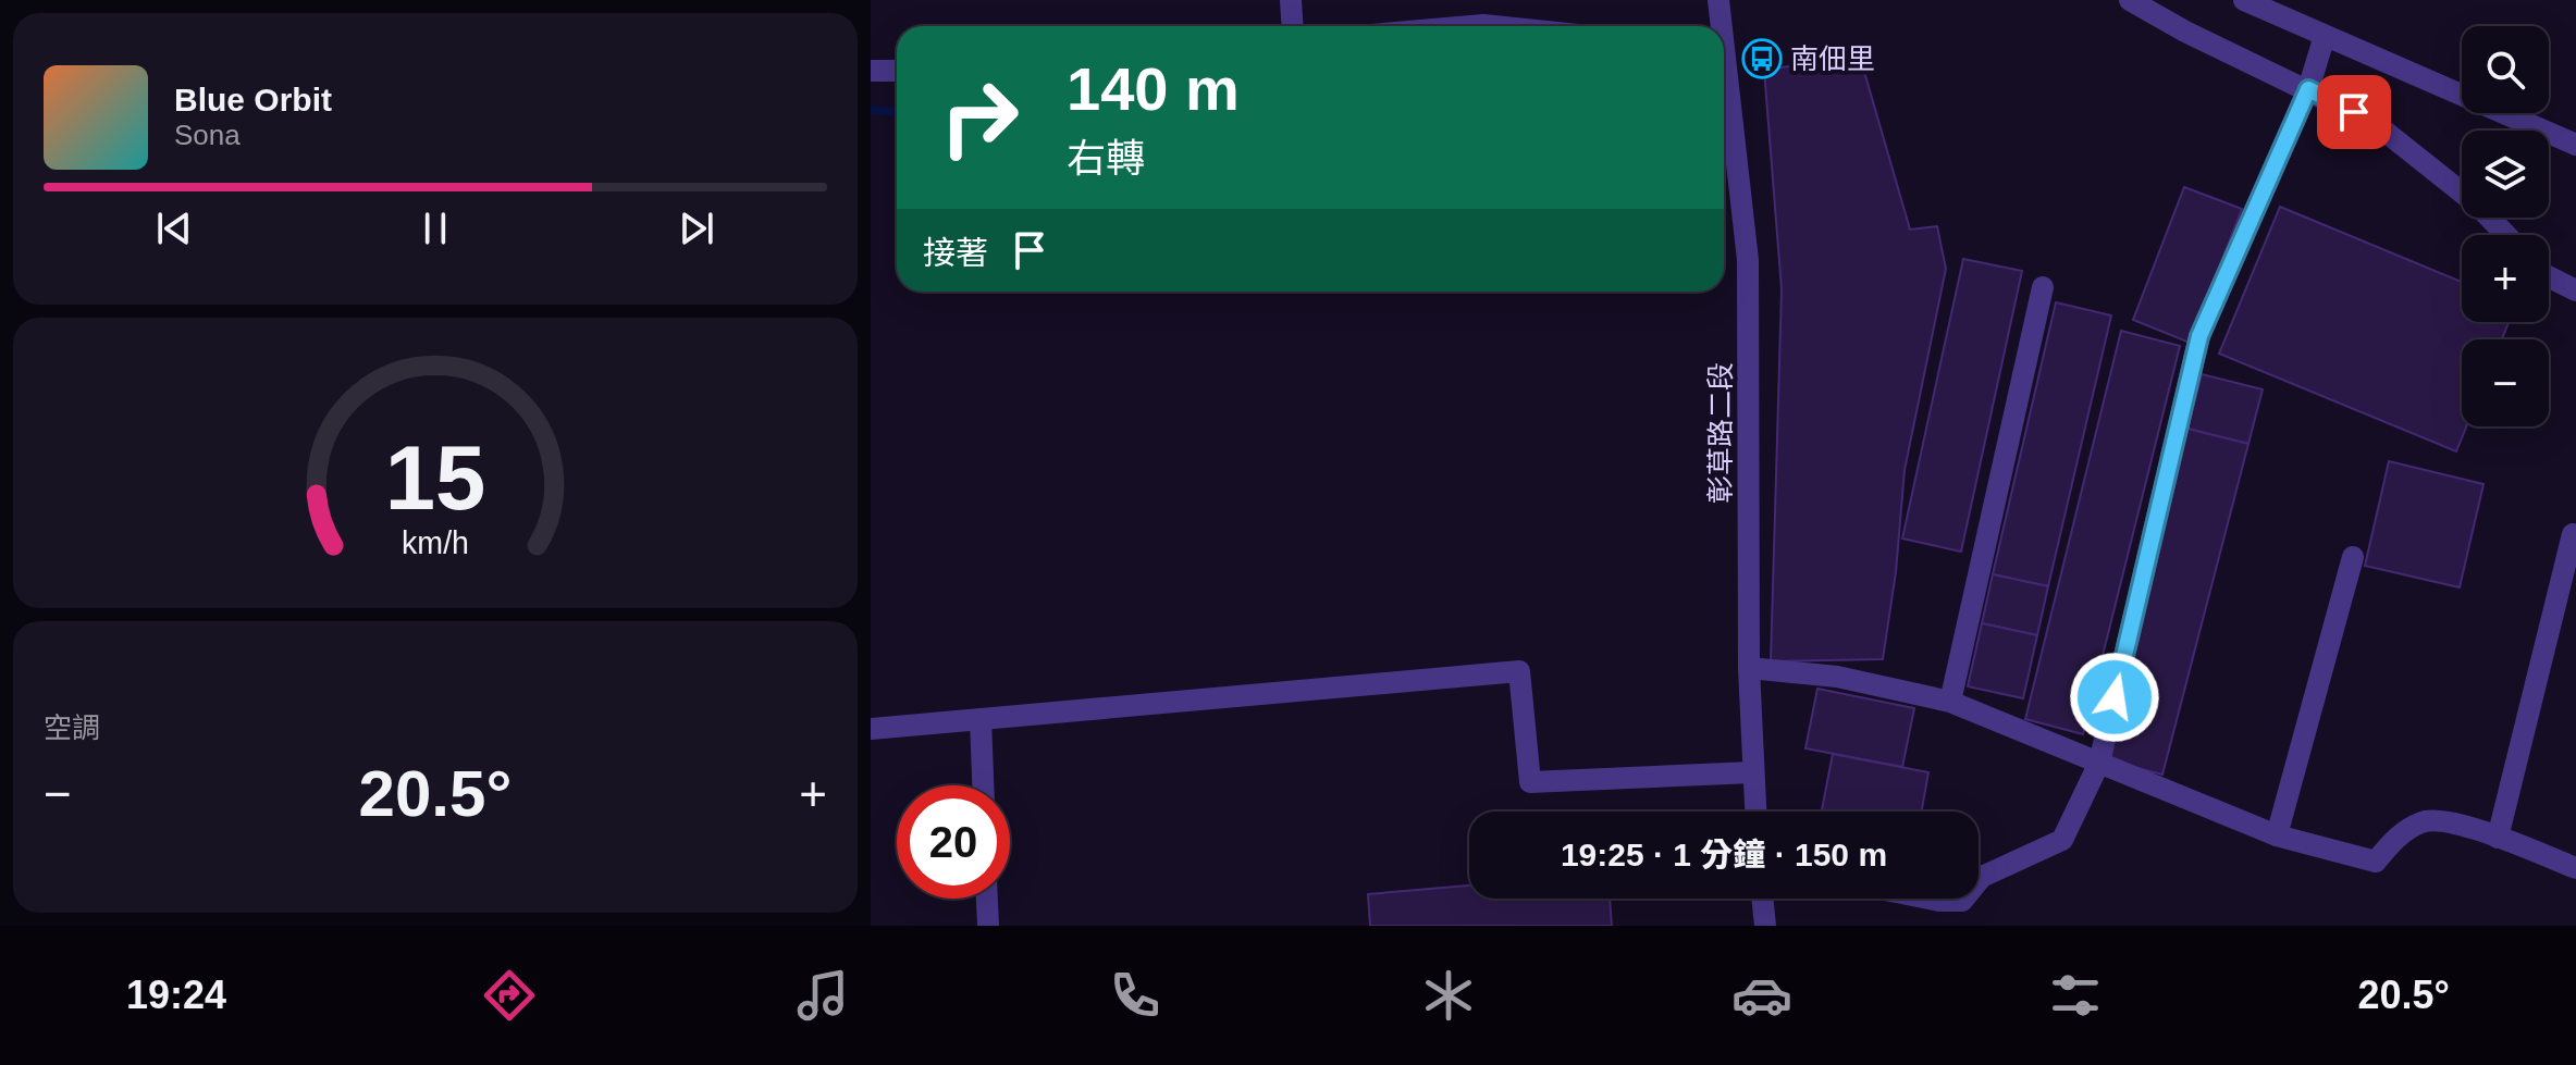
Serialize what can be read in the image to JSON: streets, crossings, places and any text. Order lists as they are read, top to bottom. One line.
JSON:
{"streets":{"street":["彰草路二段"]},"places":{"bus stop":["南佃里"]},"page":{"map_buttons":["+","−"],"turn":["140 m","右轉"],"song":["Blue Orbit","Sona"],"then":"接著","tile":"空調","heat":["−","20.5°","+"],"limit":"20","trip":"19:25 · 1 分鐘 · 150 m","tabs":["19:24","20.5°"],"gauge":["15","km/h"]}}
